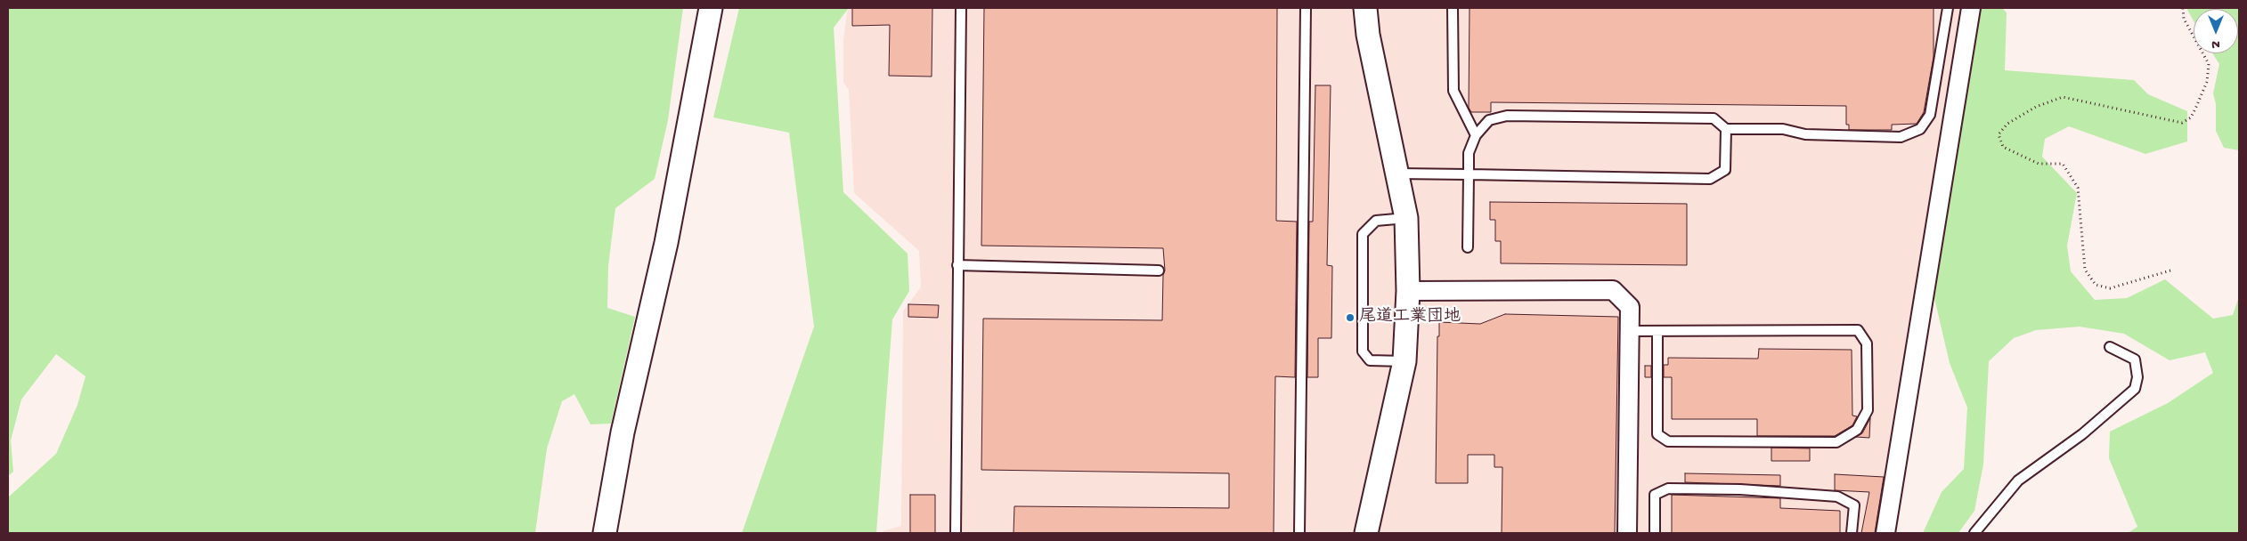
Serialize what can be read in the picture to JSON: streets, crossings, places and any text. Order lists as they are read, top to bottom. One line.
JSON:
{"places":["尾道工業団地"],"north":"bottom"}
